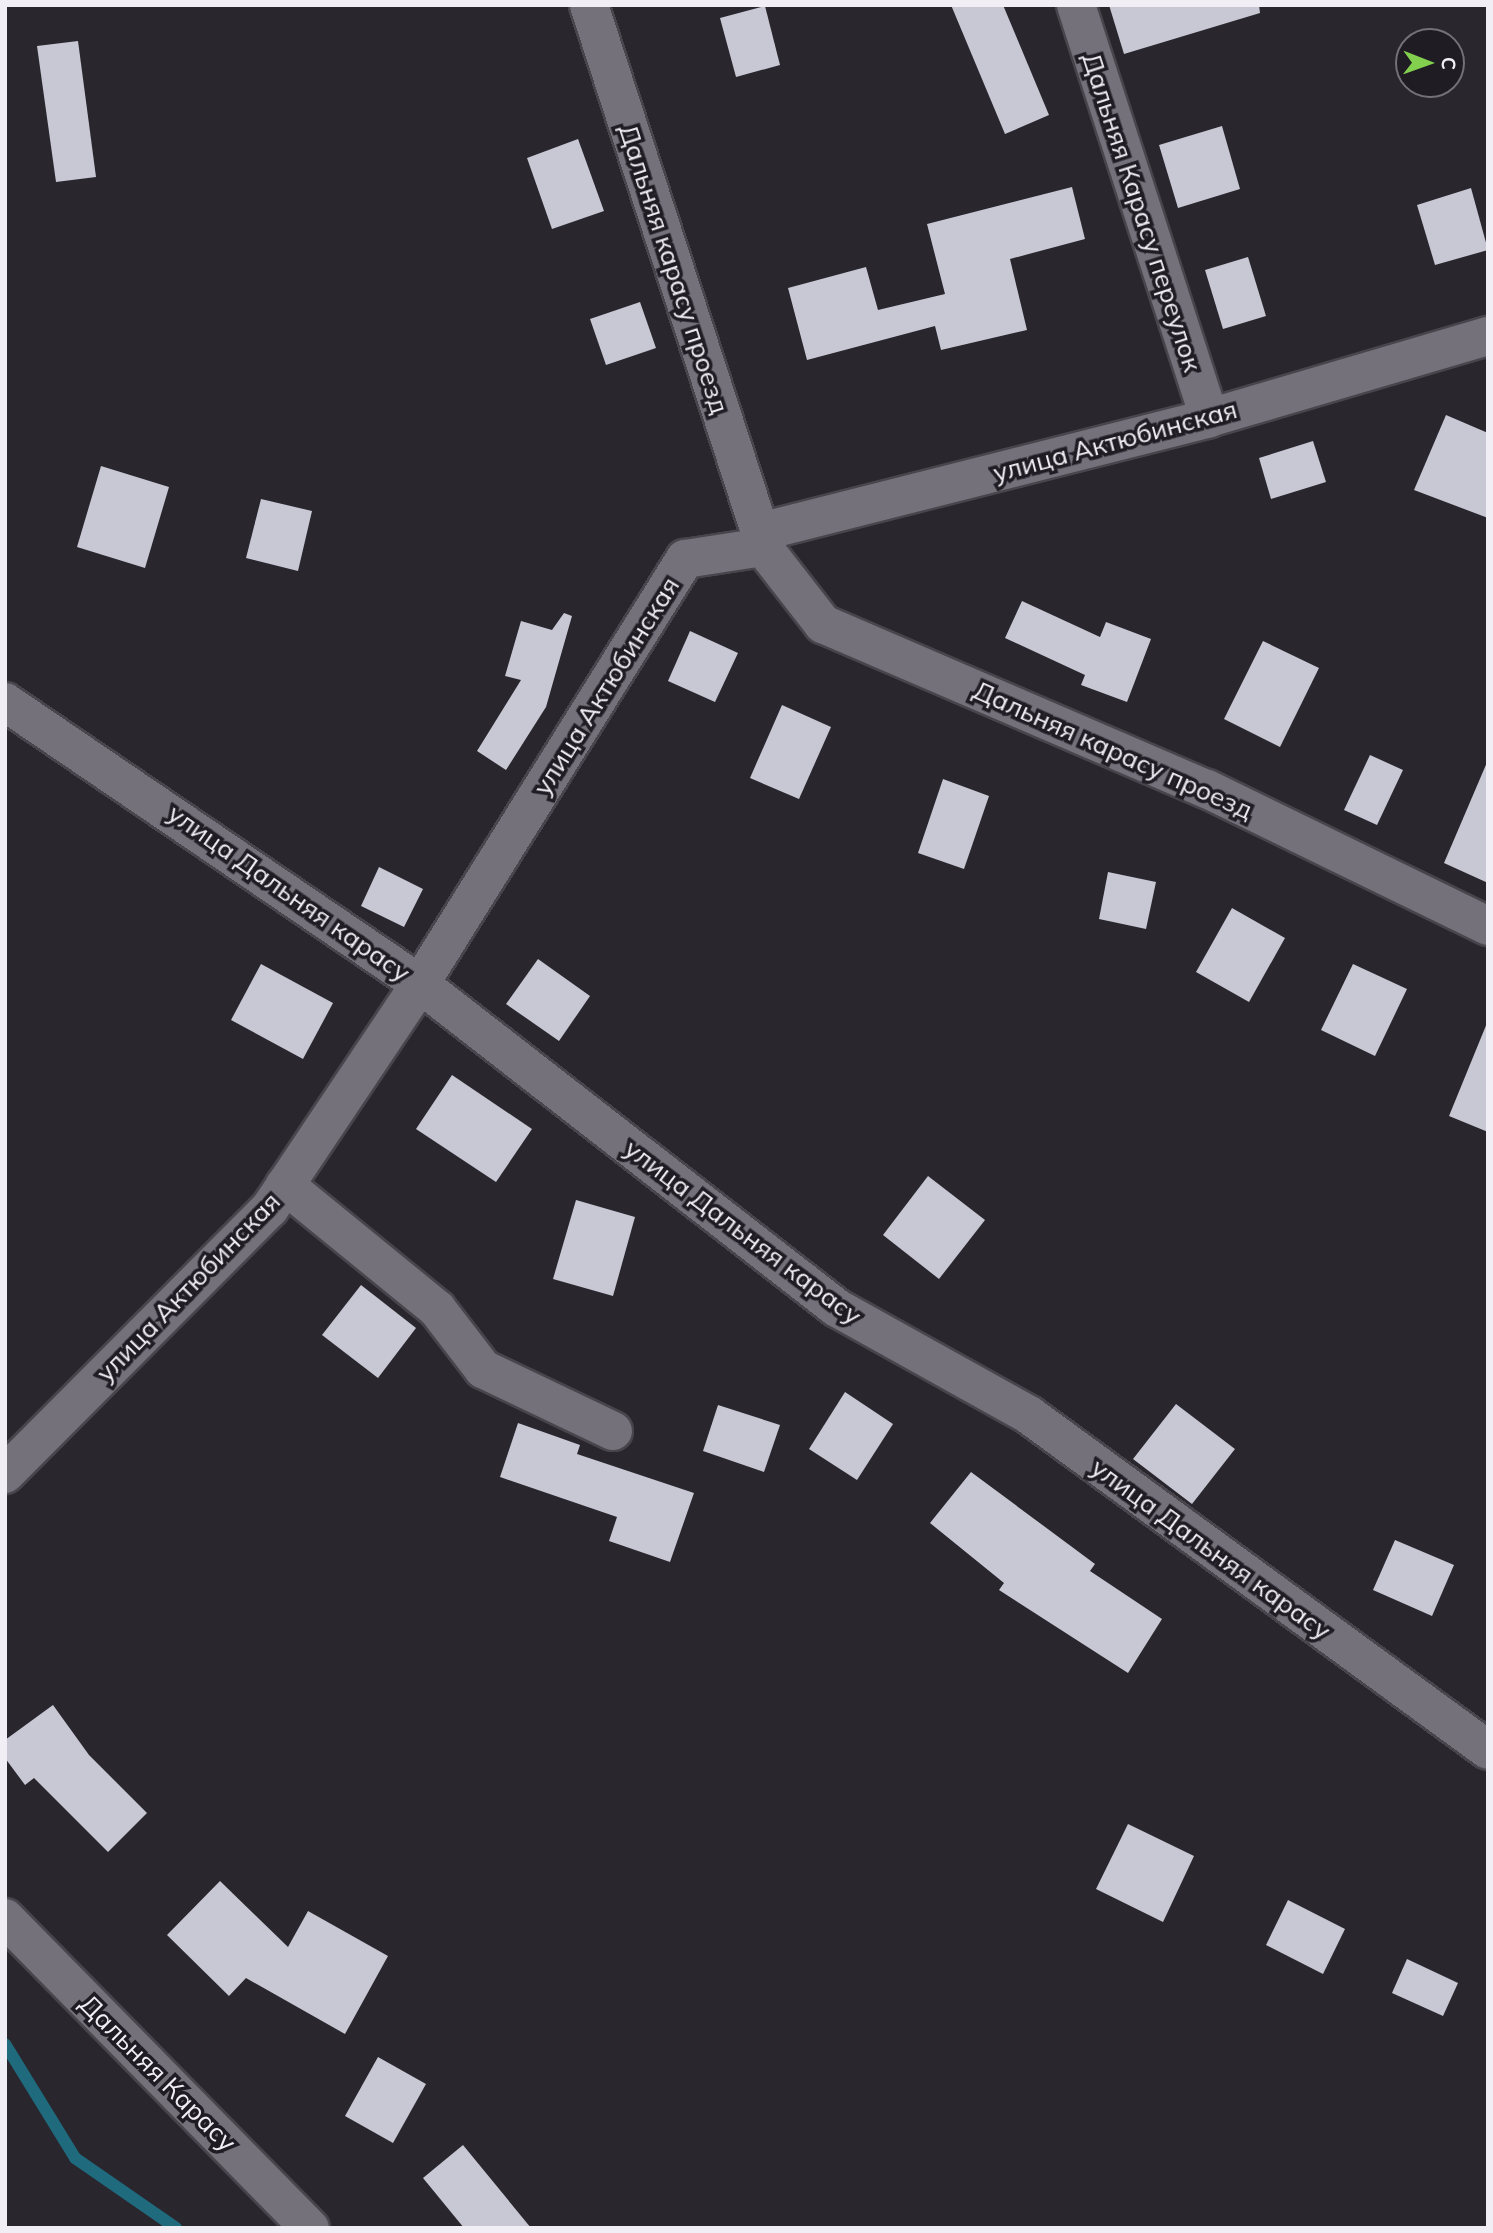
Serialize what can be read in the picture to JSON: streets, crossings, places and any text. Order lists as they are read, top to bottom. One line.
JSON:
{"streets":{"street":["Дальняя Карасу переулок","Дальняя карасу проезд","улица Актюбинская","улица Дальняя карасу","Дальняя Карасу"]},"crossings":[["Дальняя Карасу переулок","улица Актюбинская"],["Дальняя карасу проезд","улица Актюбинская"],["улица Актюбинская","улица Дальняя карасу"]],"north":"right"}
